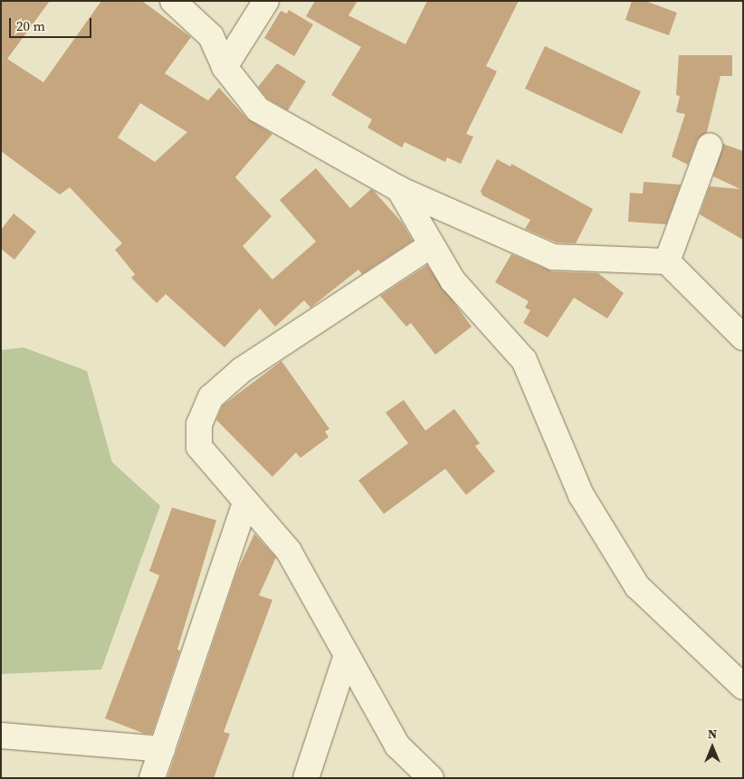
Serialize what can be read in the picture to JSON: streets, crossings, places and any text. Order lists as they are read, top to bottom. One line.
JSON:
{"scale_bar":"20 m","north":"top"}
